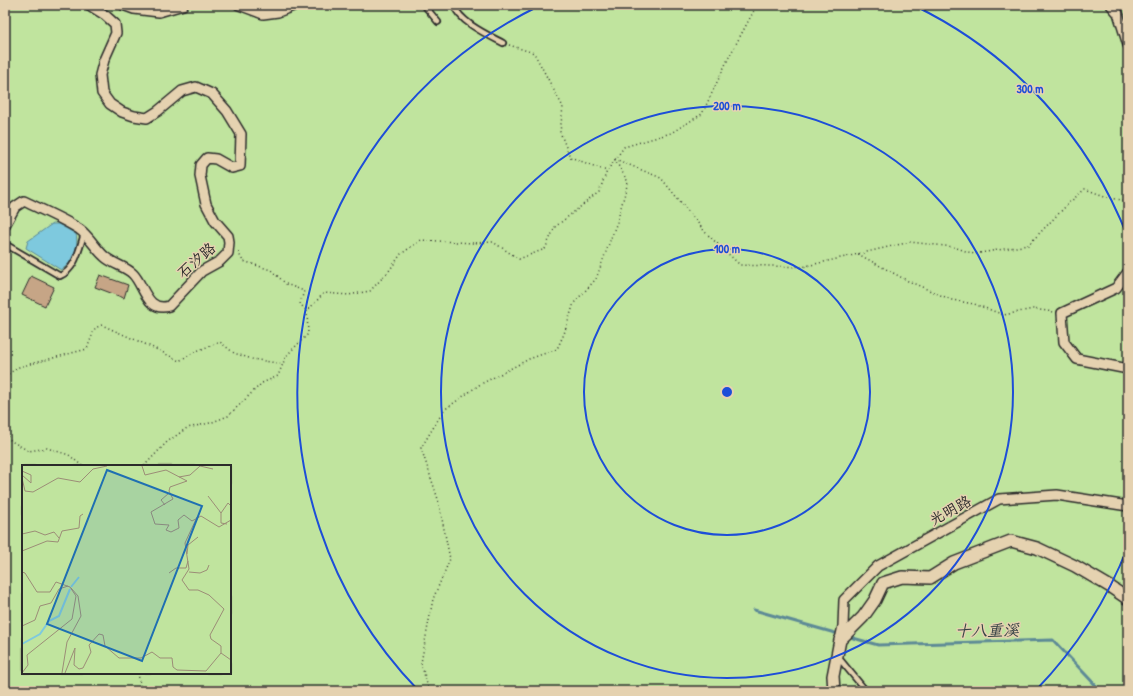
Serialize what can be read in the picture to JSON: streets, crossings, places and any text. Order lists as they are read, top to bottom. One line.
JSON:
{"streets":{"street":["石汐路","光明路"]},"water":["十八重溪"],"rings":["300 m","200 m","100 m"]}
